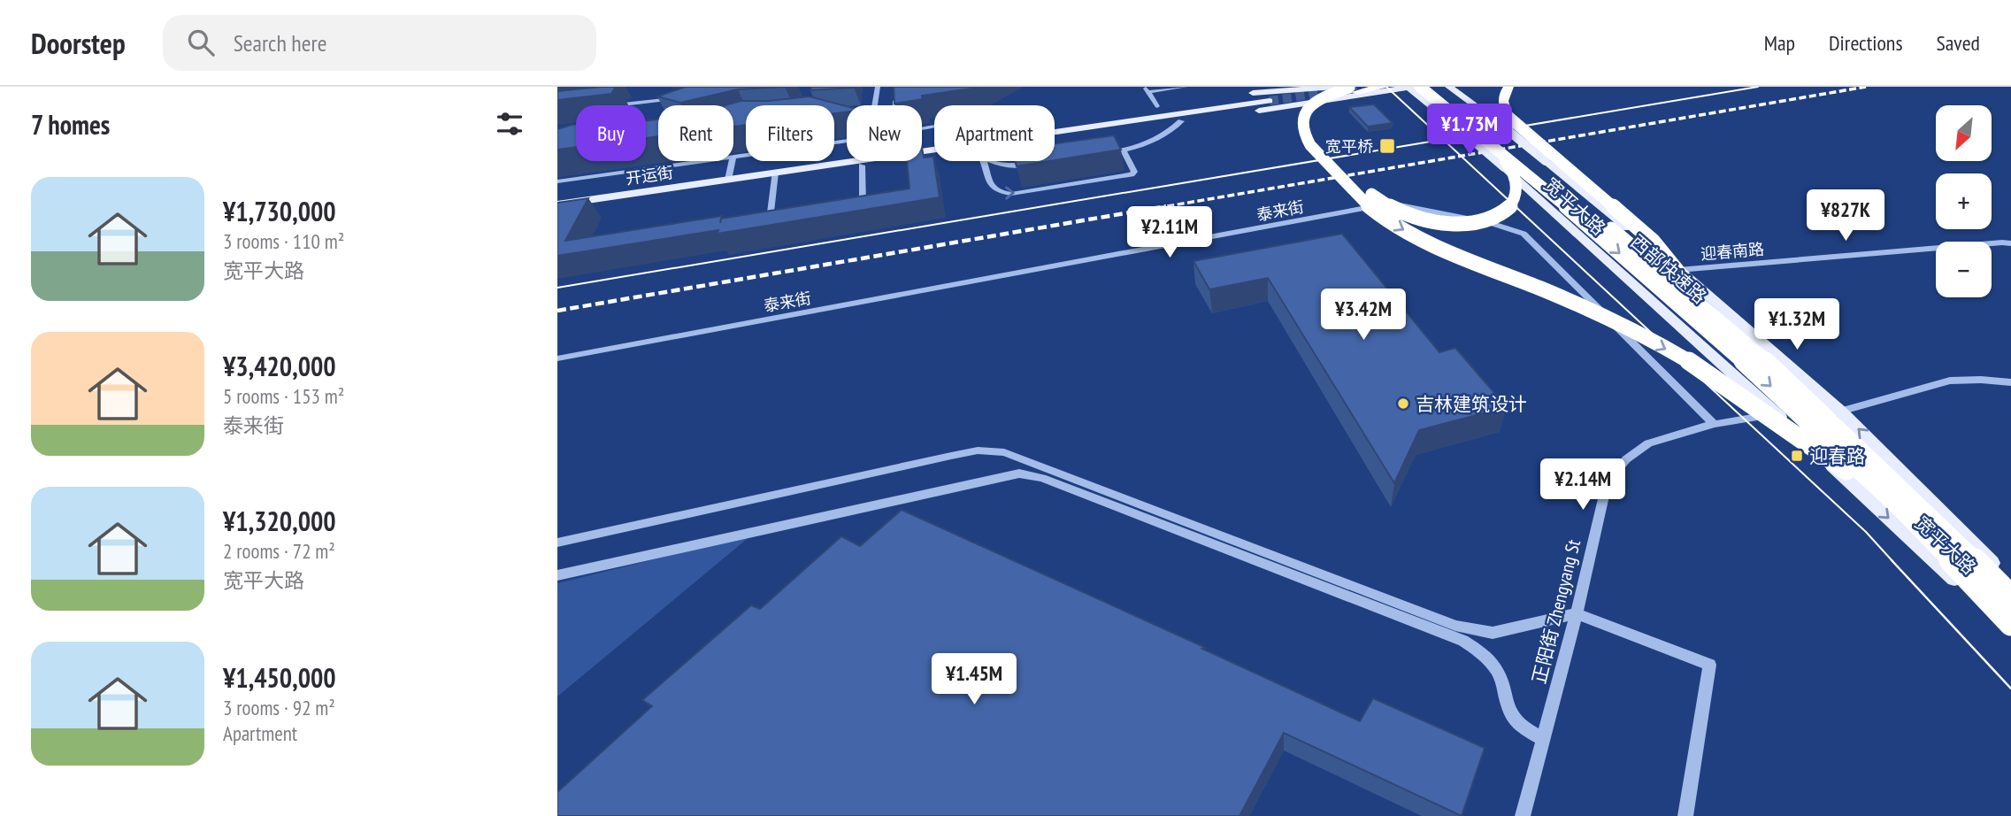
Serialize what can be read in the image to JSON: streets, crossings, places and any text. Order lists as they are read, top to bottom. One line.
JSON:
{"streets":{"highway":["西部快速路"],"main road":["开运街","宽平大路"],"street":["泰来街","迎春南路","正阳街 Zhengyang St"]},"crossings":[["开运街","宽平大路"],["宽平大路","迎春南路"],["宽平大路","正阳街 Zhengyang St"],["泰来街","正阳街 Zhengyang St"]],"places":{"transit":["宽平桥","迎春路"],"other":["吉林建筑设计"]},"north":"bottom left","page":{"header":"Doorstep","search":"Search here","nav":["Map","Directions","Saved"],"heading":"7 homes","price":["¥1.73M","¥827K","¥2.11M","¥3.42M","¥1.32M","¥2.14M","¥1.45M"],"map_buttons":["+","−"],"chip":["Buy","Rent","Filters","New","Apartment"],"list":[{"name":"¥1,730,000","note":"3 rooms · 110 m² · 宽平大路"},{"name":"¥3,420,000","note":"5 rooms · 153 m² · 泰来街"},{"name":"¥1,320,000","note":"2 rooms · 72 m² · 宽平大路"},{"name":"¥1,450,000","note":"3 rooms · 92 m² · Apartment"}]}}
